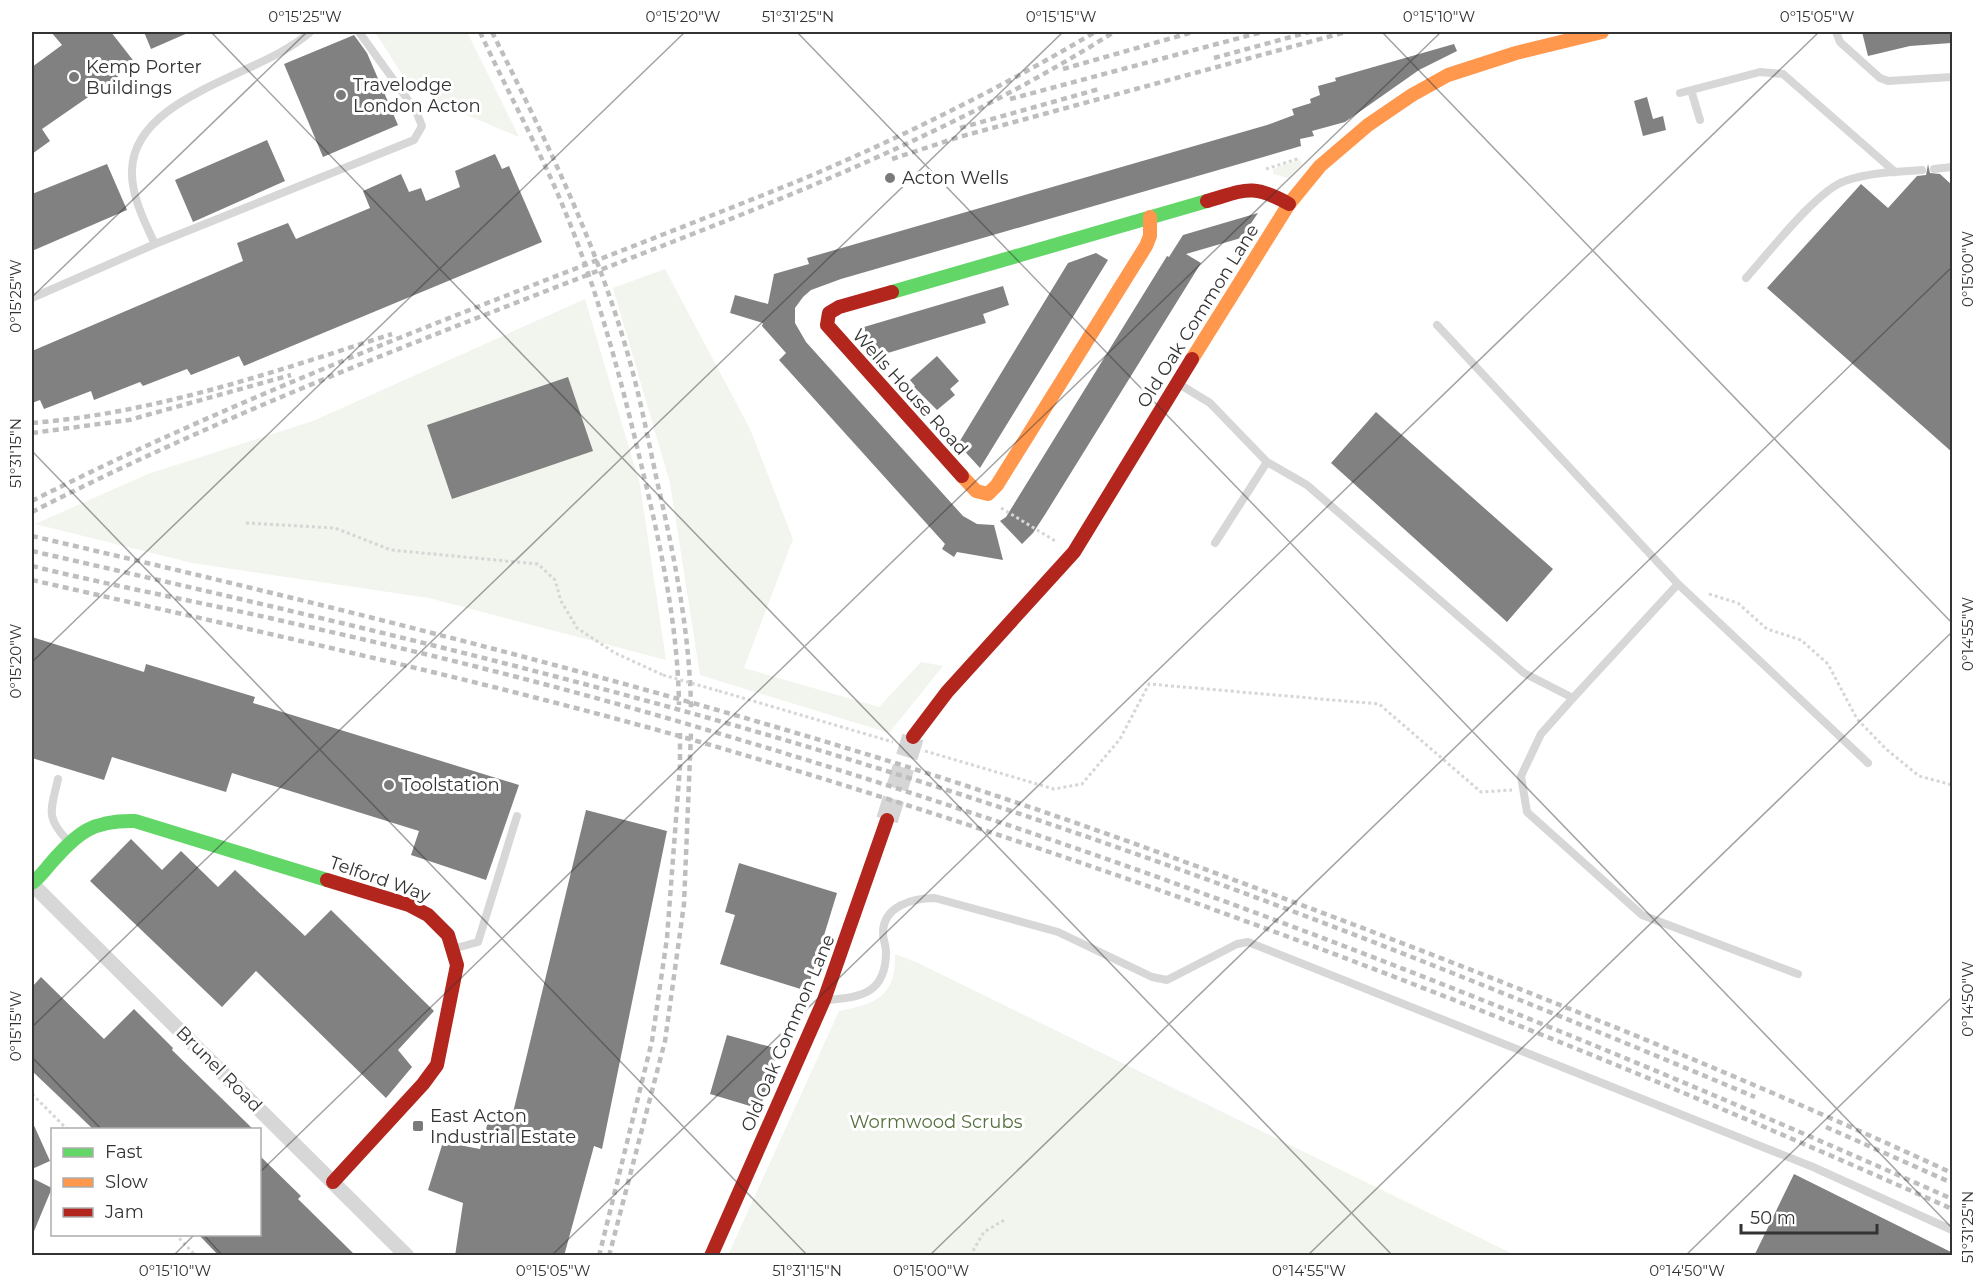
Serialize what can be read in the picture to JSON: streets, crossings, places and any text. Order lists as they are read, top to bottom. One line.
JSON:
{"streets":{"street":["Old Oak Common Lane","Wells House Road","Telford Way","Brunel Road"]},"crossings":[["Old Oak Common Lane","Wells House Road"],["Telford Way","Brunel Road"]],"parks":["Wormwood Scrubs"],"places":{"other":["Kemp Porter Buildings","Travelodge London Acton","Acton Wells","Toolstation"],"transit":["East Acton Industrial Estate"]},"legend":["Fast","Slow","Jam"],"scale_bar":"50 m","coordinates":["0°15'25\"W","0°15'20\"W","51°31'25\"N","0°15'15\"W","0°15'10\"W","0°15'05\"W","0°15'00\"W","51°31'15\"N","0°14'55\"W","0°14'50\"W"]}
